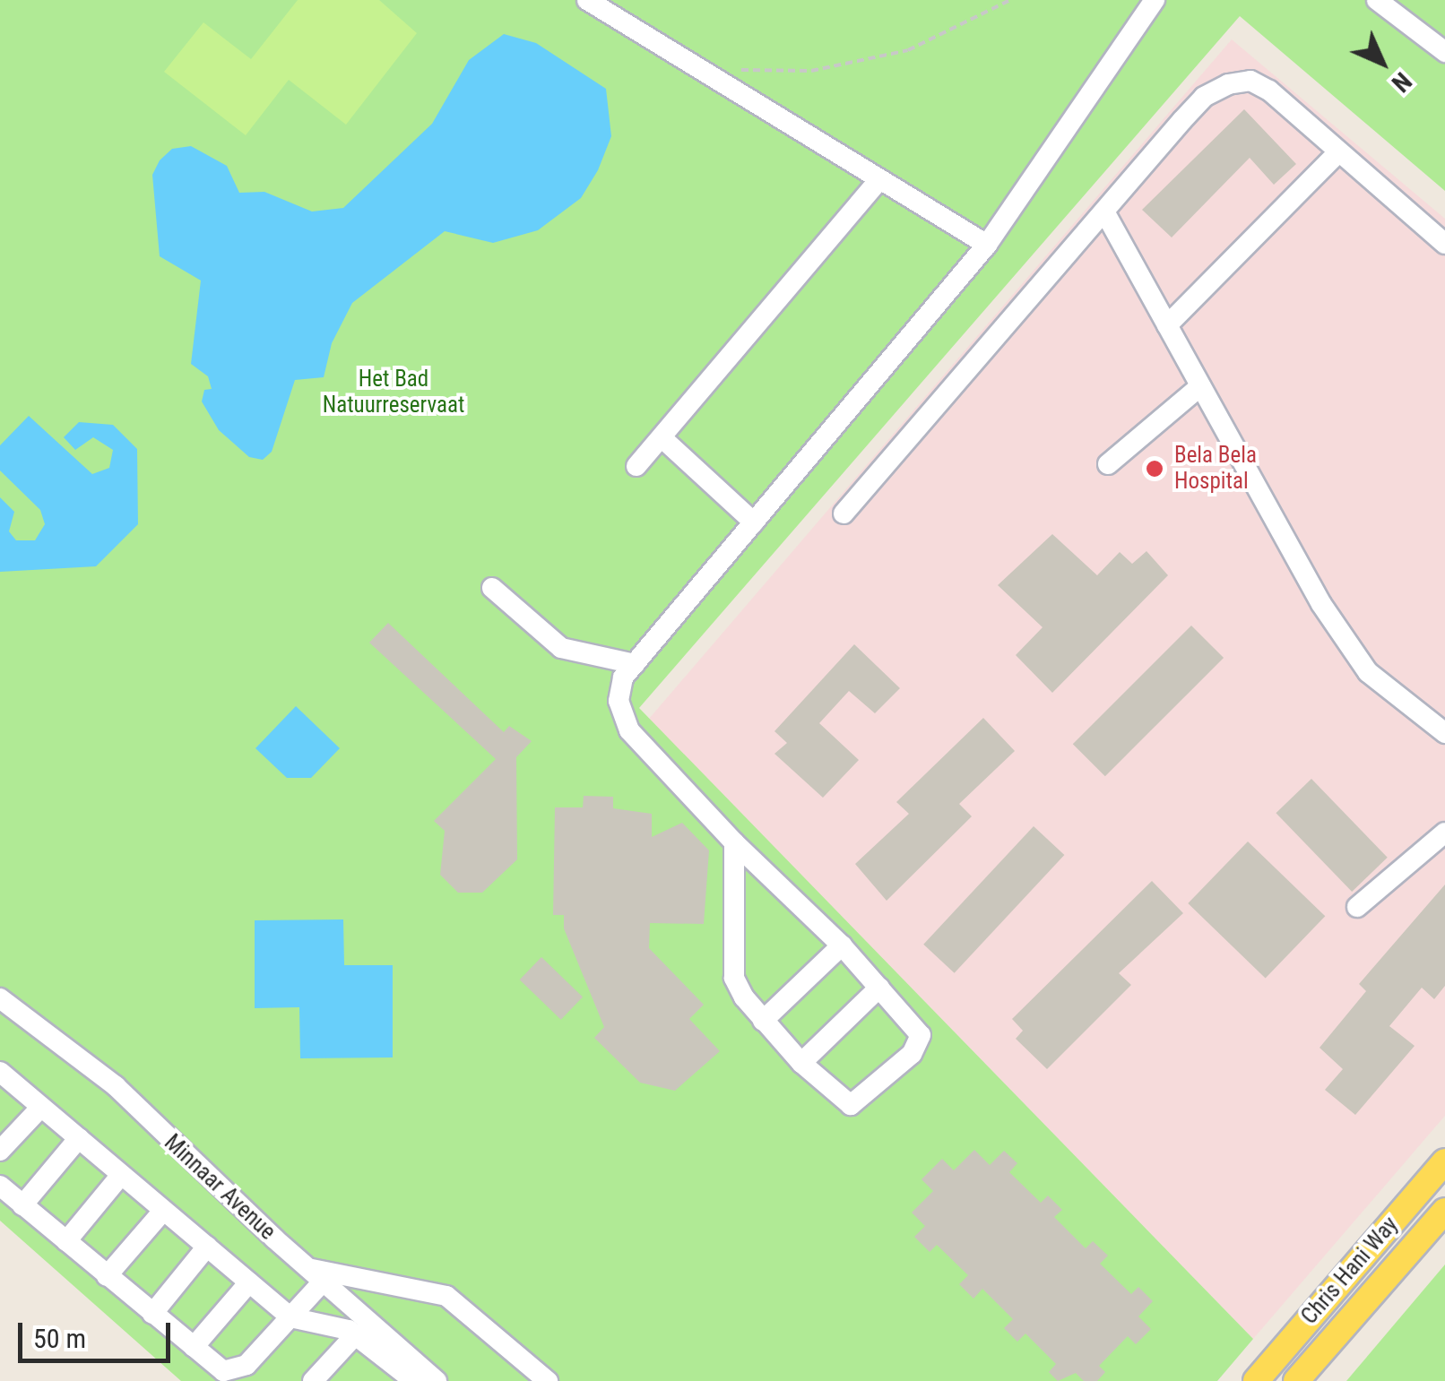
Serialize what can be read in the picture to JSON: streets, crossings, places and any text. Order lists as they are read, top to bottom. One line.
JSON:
{"streets":{"main road":["Chris Hani Way"],"street":["Minnaar Avenue"]},"parks":["Het Bad Natuurreservaat"],"places":["Bela Bela Hospital"],"scale_bar":"50 m","north":"bottom right"}
